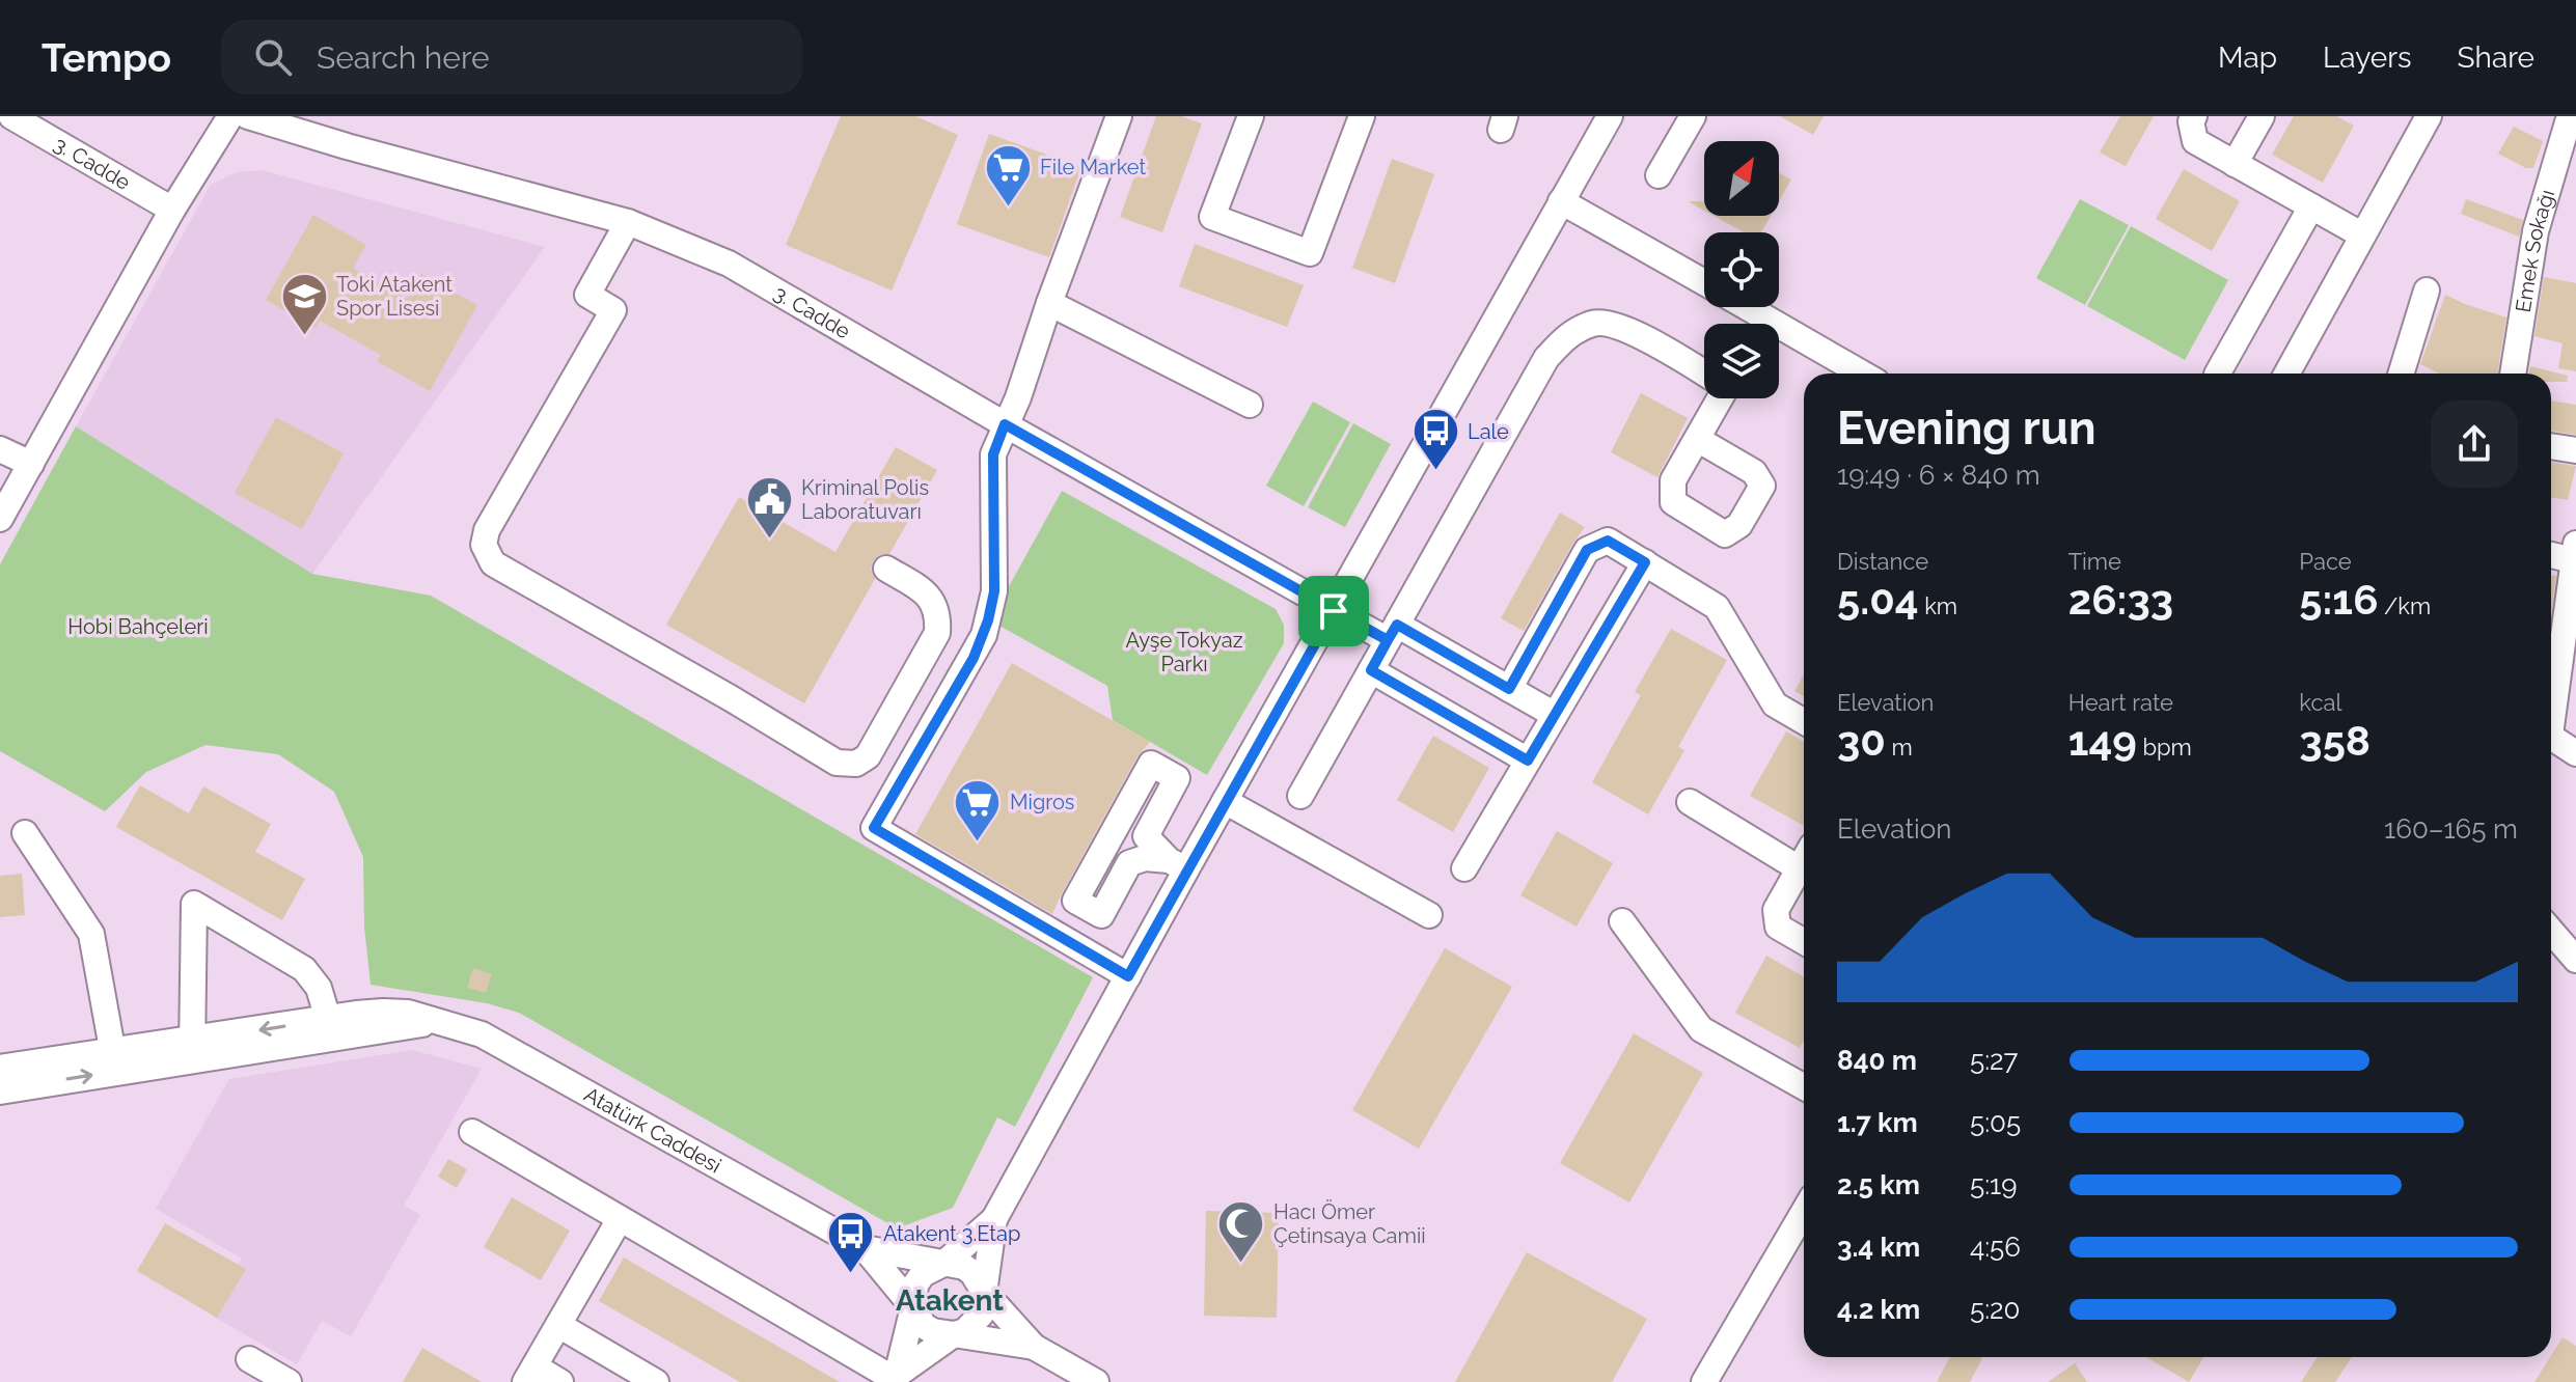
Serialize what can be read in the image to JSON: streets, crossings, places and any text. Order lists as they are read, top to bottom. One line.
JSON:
{"streets":{"street":["3. Cadde","Emek Sokağı","Atatürk Caddesi"]},"districts":["Atakent"],"parks":["Hobi Bahçeleri","Ayşe Tokyaz Parkı"],"places":{"supermarket":["File Market","Migros"],"school or university":["Toki Atakent Spor Lisesi"],"bus stop":["Lale","Atakent 3.Etap"],"public building":["Kriminal Polis Laboratuvarı"],"mosque":["Hacı Ömer Çetinsaya Camii"]},"north":"top right","page":{"header":"Tempo","search":"Search here","nav":["Map","Layers","Share"],"heading":["Evening run","19:49 · 6 × 840 m"],"stats":[["Distance","5.04 km"],["Time","26:33"],["Pace","5:16 /km"],["Elevation","30 m"],["Heart rate","149 bpm"],["kcal","358"]],"chart":["Elevation","160–165 m"],"list":[{"name":"840 m","note":"5:27"},{"name":"1.7 km","note":"5:05"},{"name":"2.5 km","note":"5:19"},{"name":"3.4 km","note":"4:56"},{"name":"4.2 km","note":"5:20"}]}}
